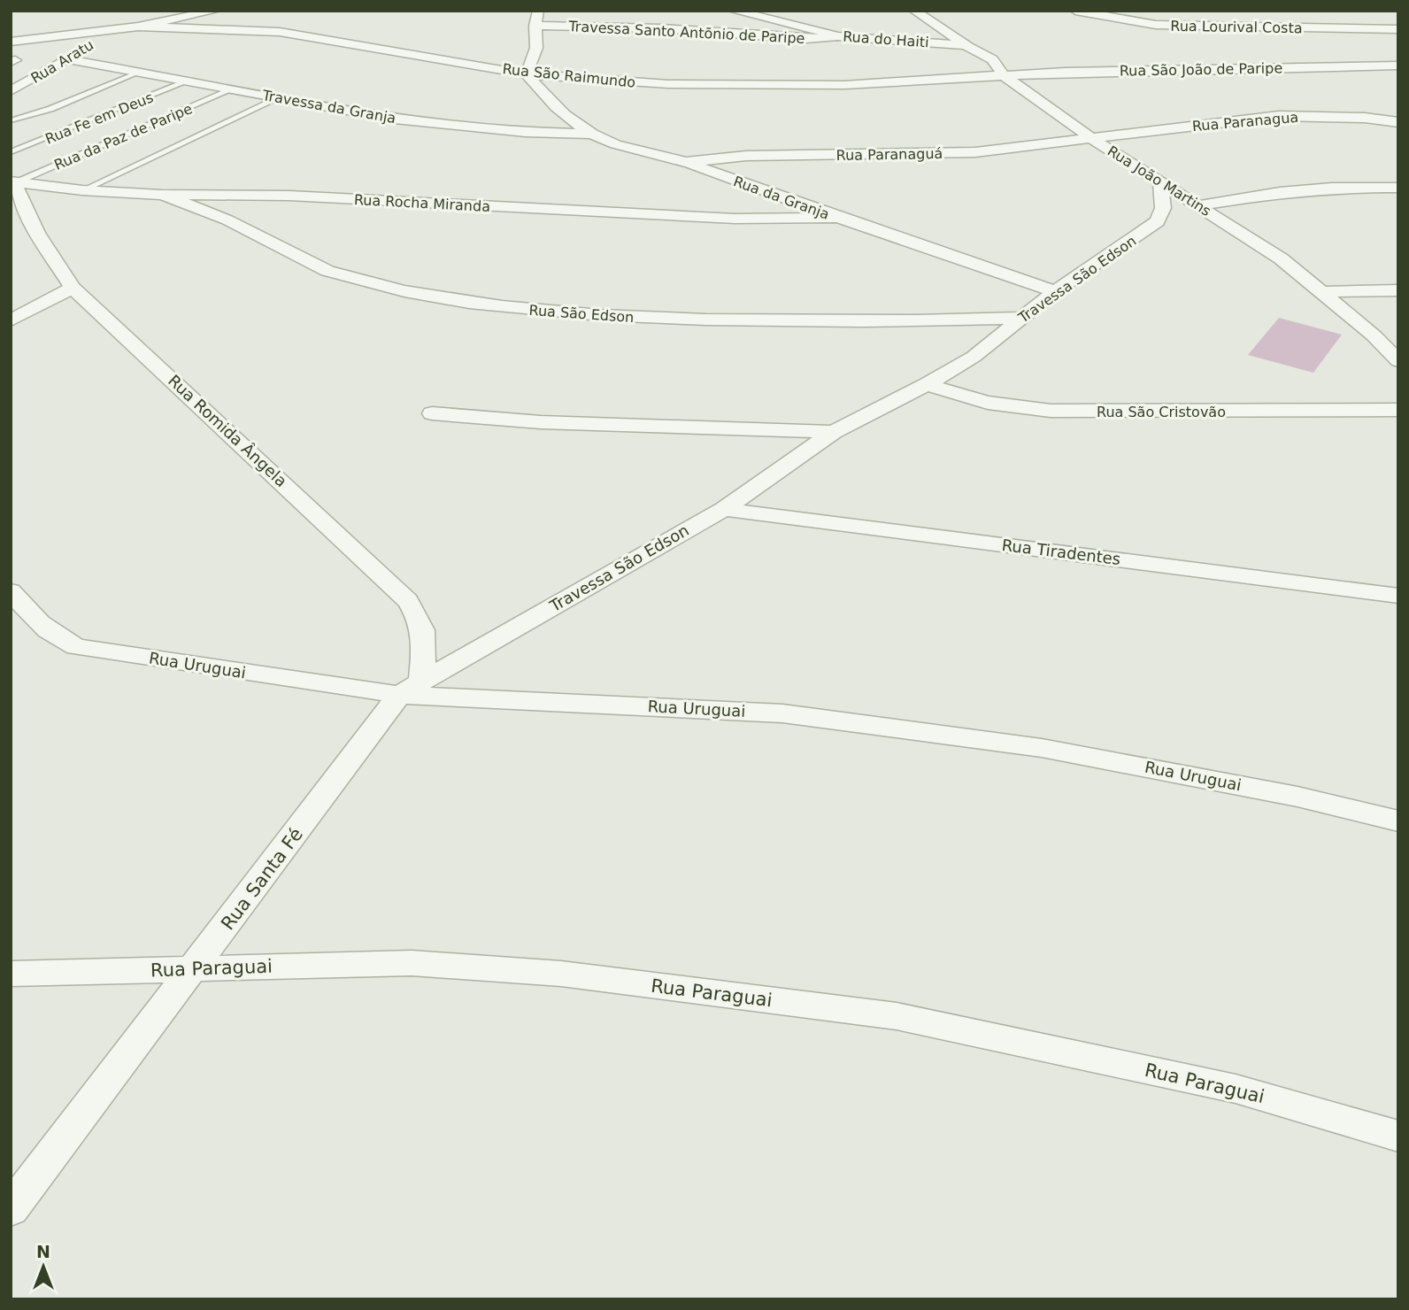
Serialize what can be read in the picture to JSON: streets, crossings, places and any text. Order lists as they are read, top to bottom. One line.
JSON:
{"streets":{"street":["Rua Lourival Costa","Travessa Santo Antōnio de Paripe","Rua do Haiti","Rua Aratu","Rua São João de Paripe","Rua São Raimundo","Travessa da Granja","Rua Paranagua","Rua Paranaguá","Rua João Martins","Rua da Granja","Rua Rocha Miranda","Travessa São Edson","Rua São Edson","Rua São Cristovão","Rua Romida Ângela","Rua Tiradentes","Rua Uruguai","Rua Santa Fé","Rua Paraguai"],"lane":["Rua Fe em Deus","Rua da Paz de Paripe"]},"crossings":[["Travessa Santo Antōnio de Paripe","Rua do Haiti"],["Rua do Haiti","Rua João Martins"],["Rua Aratu","Travessa da Granja"],["Rua São João de Paripe","Rua São Raimundo"],["Rua São João de Paripe","Rua João Martins"],["Rua São Raimundo","Rua João Martins"],["Rua São Raimundo","Rua da Granja"],["Travessa da Granja","Rua Fe em Deus"],["Travessa da Granja","Rua da Paz de Paripe"],["Travessa da Granja","Rua da Granja"],["Rua Paranagua","Rua Paranaguá"],["Rua Paranagua","Rua João Martins"],["Rua da Paz de Paripe","Rua Rocha Miranda"],["Rua da Paz de Paripe","Rua Romida Ângela"],["Rua Paranaguá","Rua João Martins"],["Rua Paranaguá","Rua da Granja"],["Rua João Martins","Travessa São Edson"],["Rua da Granja","Rua Rocha Miranda"],["Rua da Granja","Travessa São Edson"],["Rua Rocha Miranda","Rua São Edson"],["Rua Rocha Miranda","Rua Romida Ângela"],["Travessa São Edson","Rua São Edson"],["Travessa São Edson","Rua São Cristovão"],["Travessa São Edson","Rua Romida Ângela"],["Travessa São Edson","Rua Tiradentes"],["Travessa São Edson","Rua Uruguai"],["Travessa São Edson","Rua Santa Fé"],["Rua Romida Ângela","Rua Uruguai"],["Rua Romida Ângela","Rua Santa Fé"],["Rua Uruguai","Rua Santa Fé"],["Rua Santa Fé","Rua Paraguai"]],"north":"top"}
